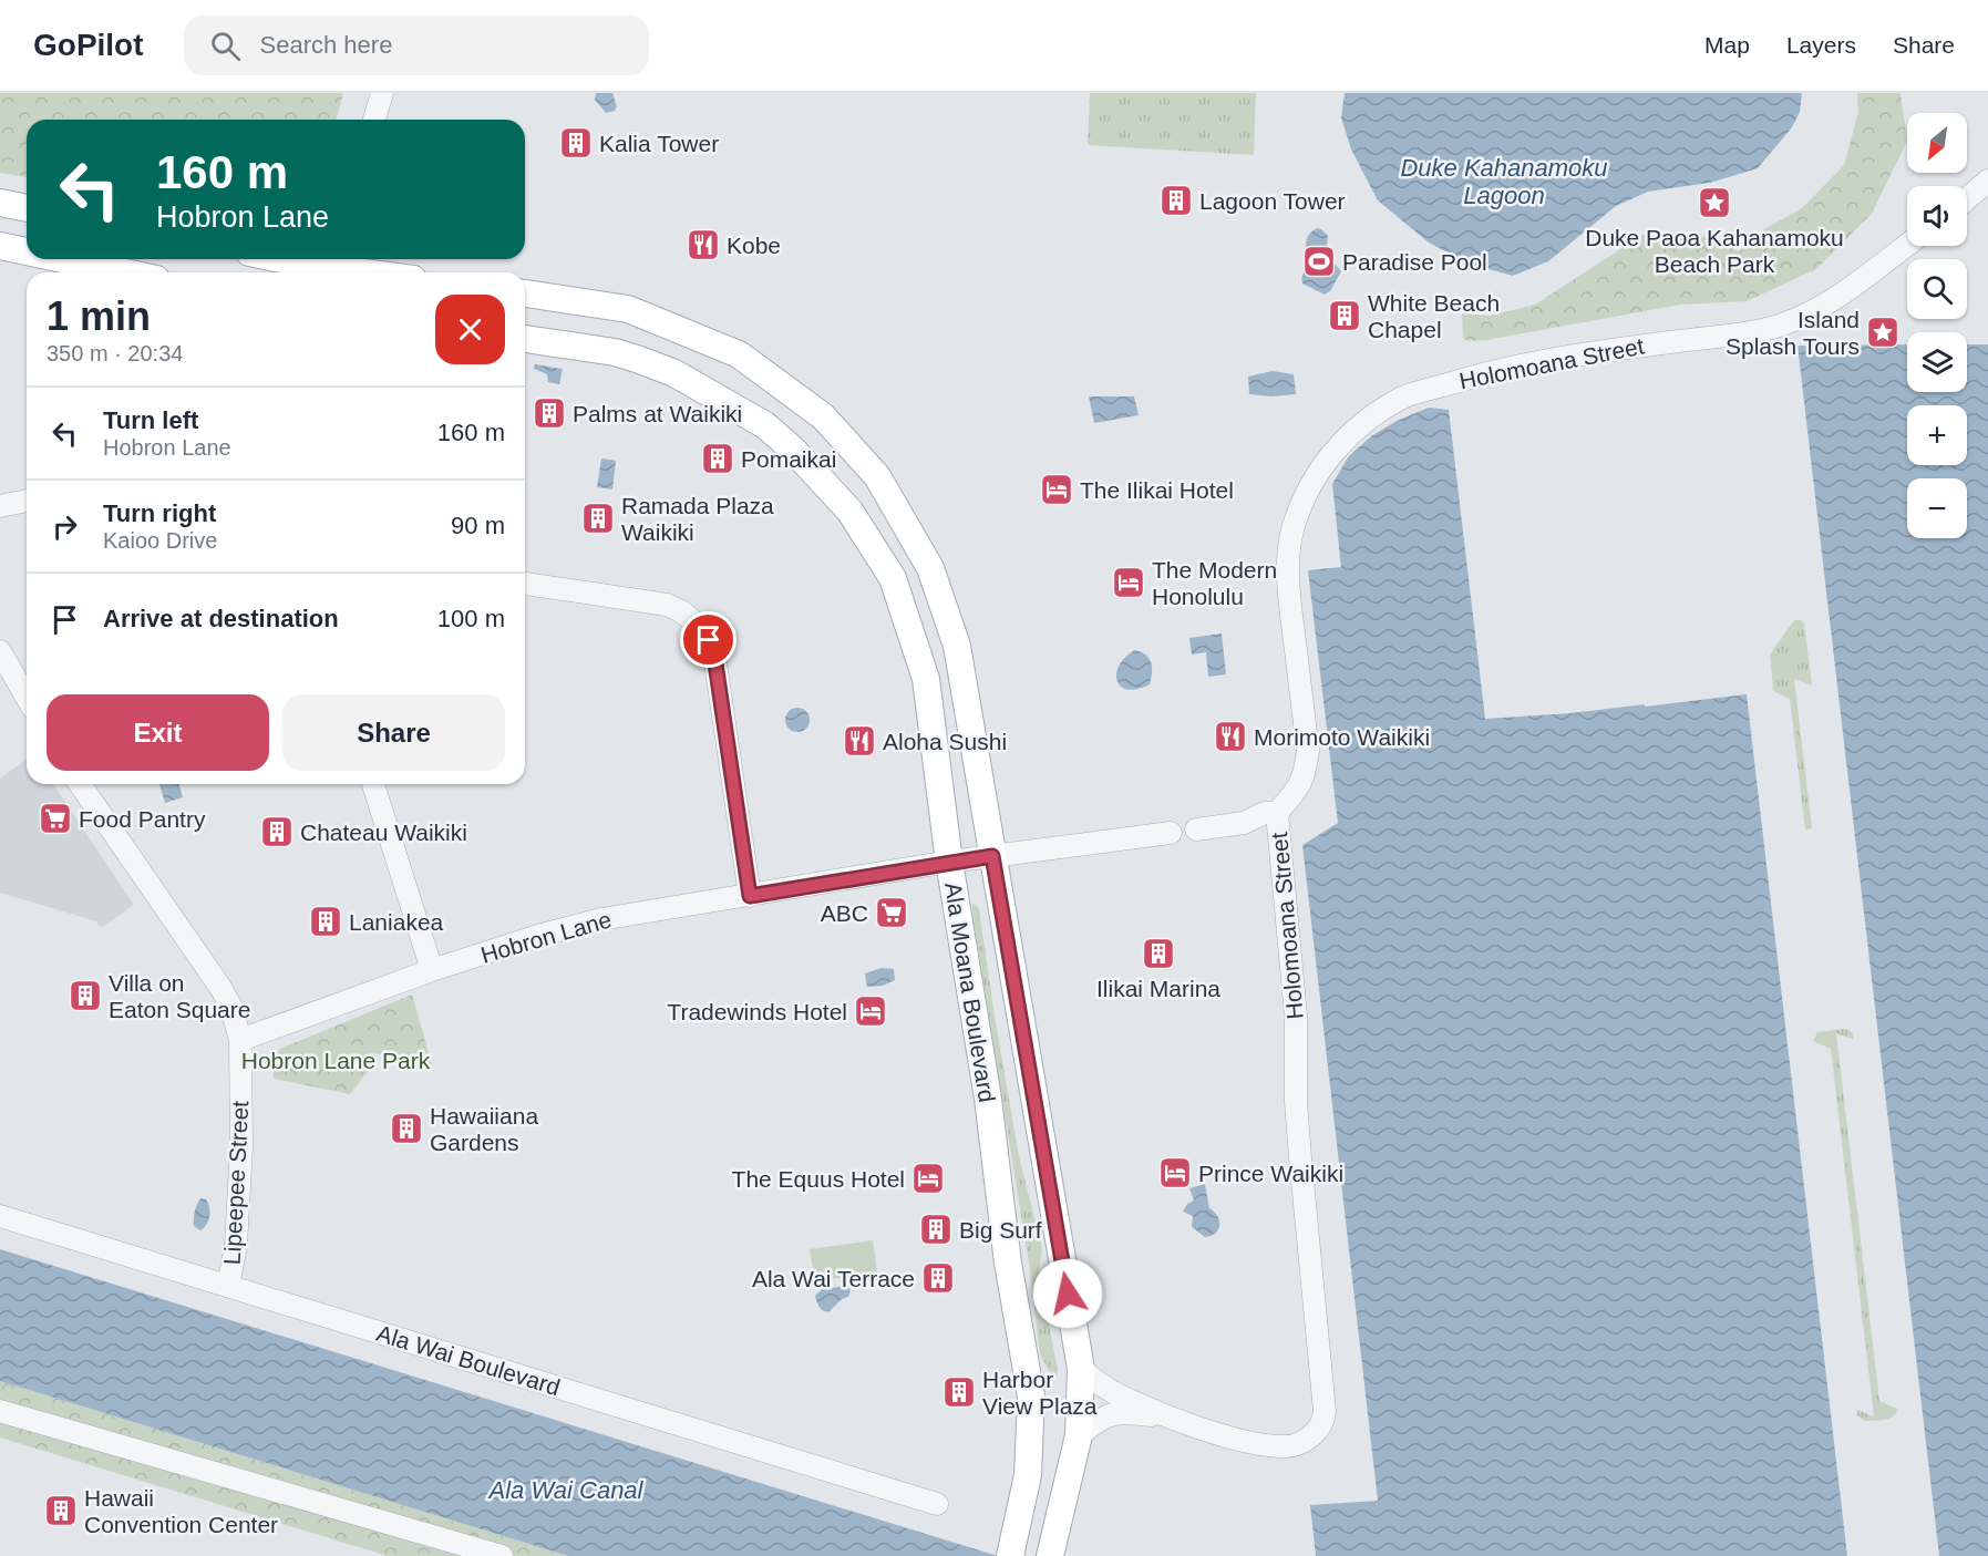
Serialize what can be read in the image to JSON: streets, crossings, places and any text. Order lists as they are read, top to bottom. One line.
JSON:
{"streets":{"main road":["Ala Moana Boulevard"],"street":["Holomoana Street","Hobron Lane","Lipeepee Street","Ala Wai Boulevard"]},"crossings":[["Holomoana Street","Ala Moana Boulevard"],["Hobron Lane","Ala Moana Boulevard"],["Hobron Lane","Lipeepee Street"],["Lipeepee Street","Ala Wai Boulevard"]],"water":["Duke Kahanamoku Lagoon","Ala Wai Canal"],"parks":["Hobron Lane Park"],"places":{"building":["Kalia Tower","Lagoon Tower","White Beach Chapel","Palms at Waikiki","Pomaikai","Ramada Plaza Waikiki","Chateau Waikiki","Laniakea","Ilikai Marina","Villa on Eaton Square","Hawaiiana Gardens","Big Surf","Ala Wai Terrace","Harbor View Plaza","Hawaii Convention Center"],"place":["Duke Paoa Kahanamoku Beach Park","Island Splash Tours"],"restaurant":["Kobe","Morimoto Waikiki","Aloha Sushi"],"sports":["Paradise Pool"],"hotel":["The Ilikai Hotel","The Modern Honolulu","Tradewinds Hotel","Prince Waikiki","The Equus Hotel"],"supermarket":["Food Pantry","ABC"]},"north":"bottom left","page":{"header":"GoPilot","search":"Search here","nav":["Map","Layers","Share"],"map_buttons":["+","−"],"turn":["160 m","Hobron Lane"],"heading":["1 min","350 m · 20:34"],"list":[{"name":"Turn left","note":"Hobron Lane","value":"160 m"},{"name":"Turn right","note":"Kaioo Drive","value":"90 m"},{"name":"Arrive at destination","value":"100 m"}],"buttons":["Exit","Share"]}}
